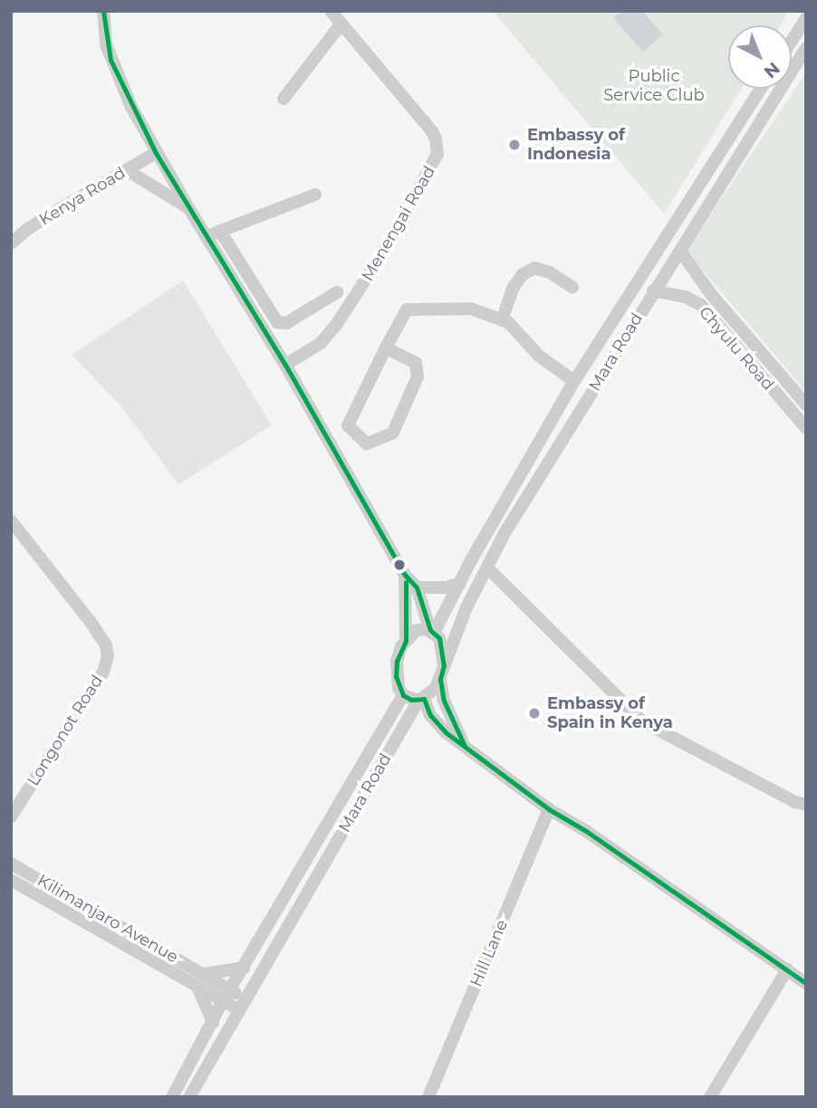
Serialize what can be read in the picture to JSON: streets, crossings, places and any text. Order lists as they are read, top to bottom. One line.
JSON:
{"streets":{"street":["Kenya Road","Menengai Road","Chyulu Road","Mara Road","Longonot Road","Kilimanjaro Avenue","Hill Lane"]},"crossings":[["Chyulu Road","Mara Road"],["Mara Road","Kilimanjaro Avenue"]],"parks":["Public Service Club"],"places":["Embassy of Indonesia","Embassy of Spain in Kenya"],"north":"bottom right"}
